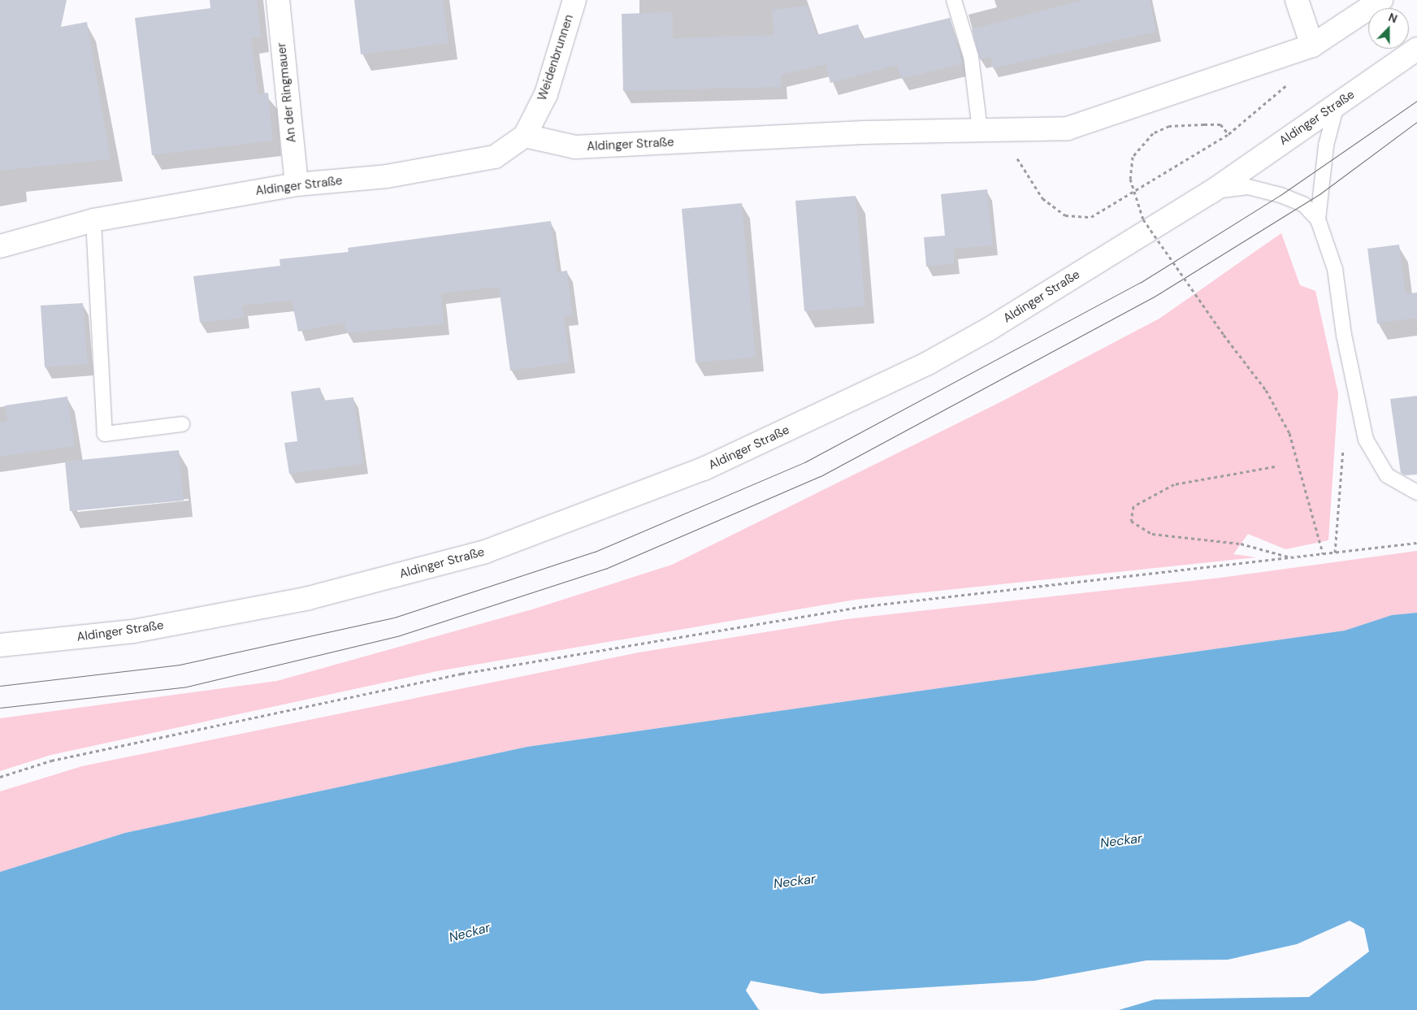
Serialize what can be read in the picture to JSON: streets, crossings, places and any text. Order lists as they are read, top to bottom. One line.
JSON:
{"streets":{"street":["Weidenbrunnen","An der Ringmauer","Aldinger Straße"]},"crossings":[["Weidenbrunnen","Aldinger Straße"],["An der Ringmauer","Aldinger Straße"]],"water":["Neckar"],"north":"top"}
